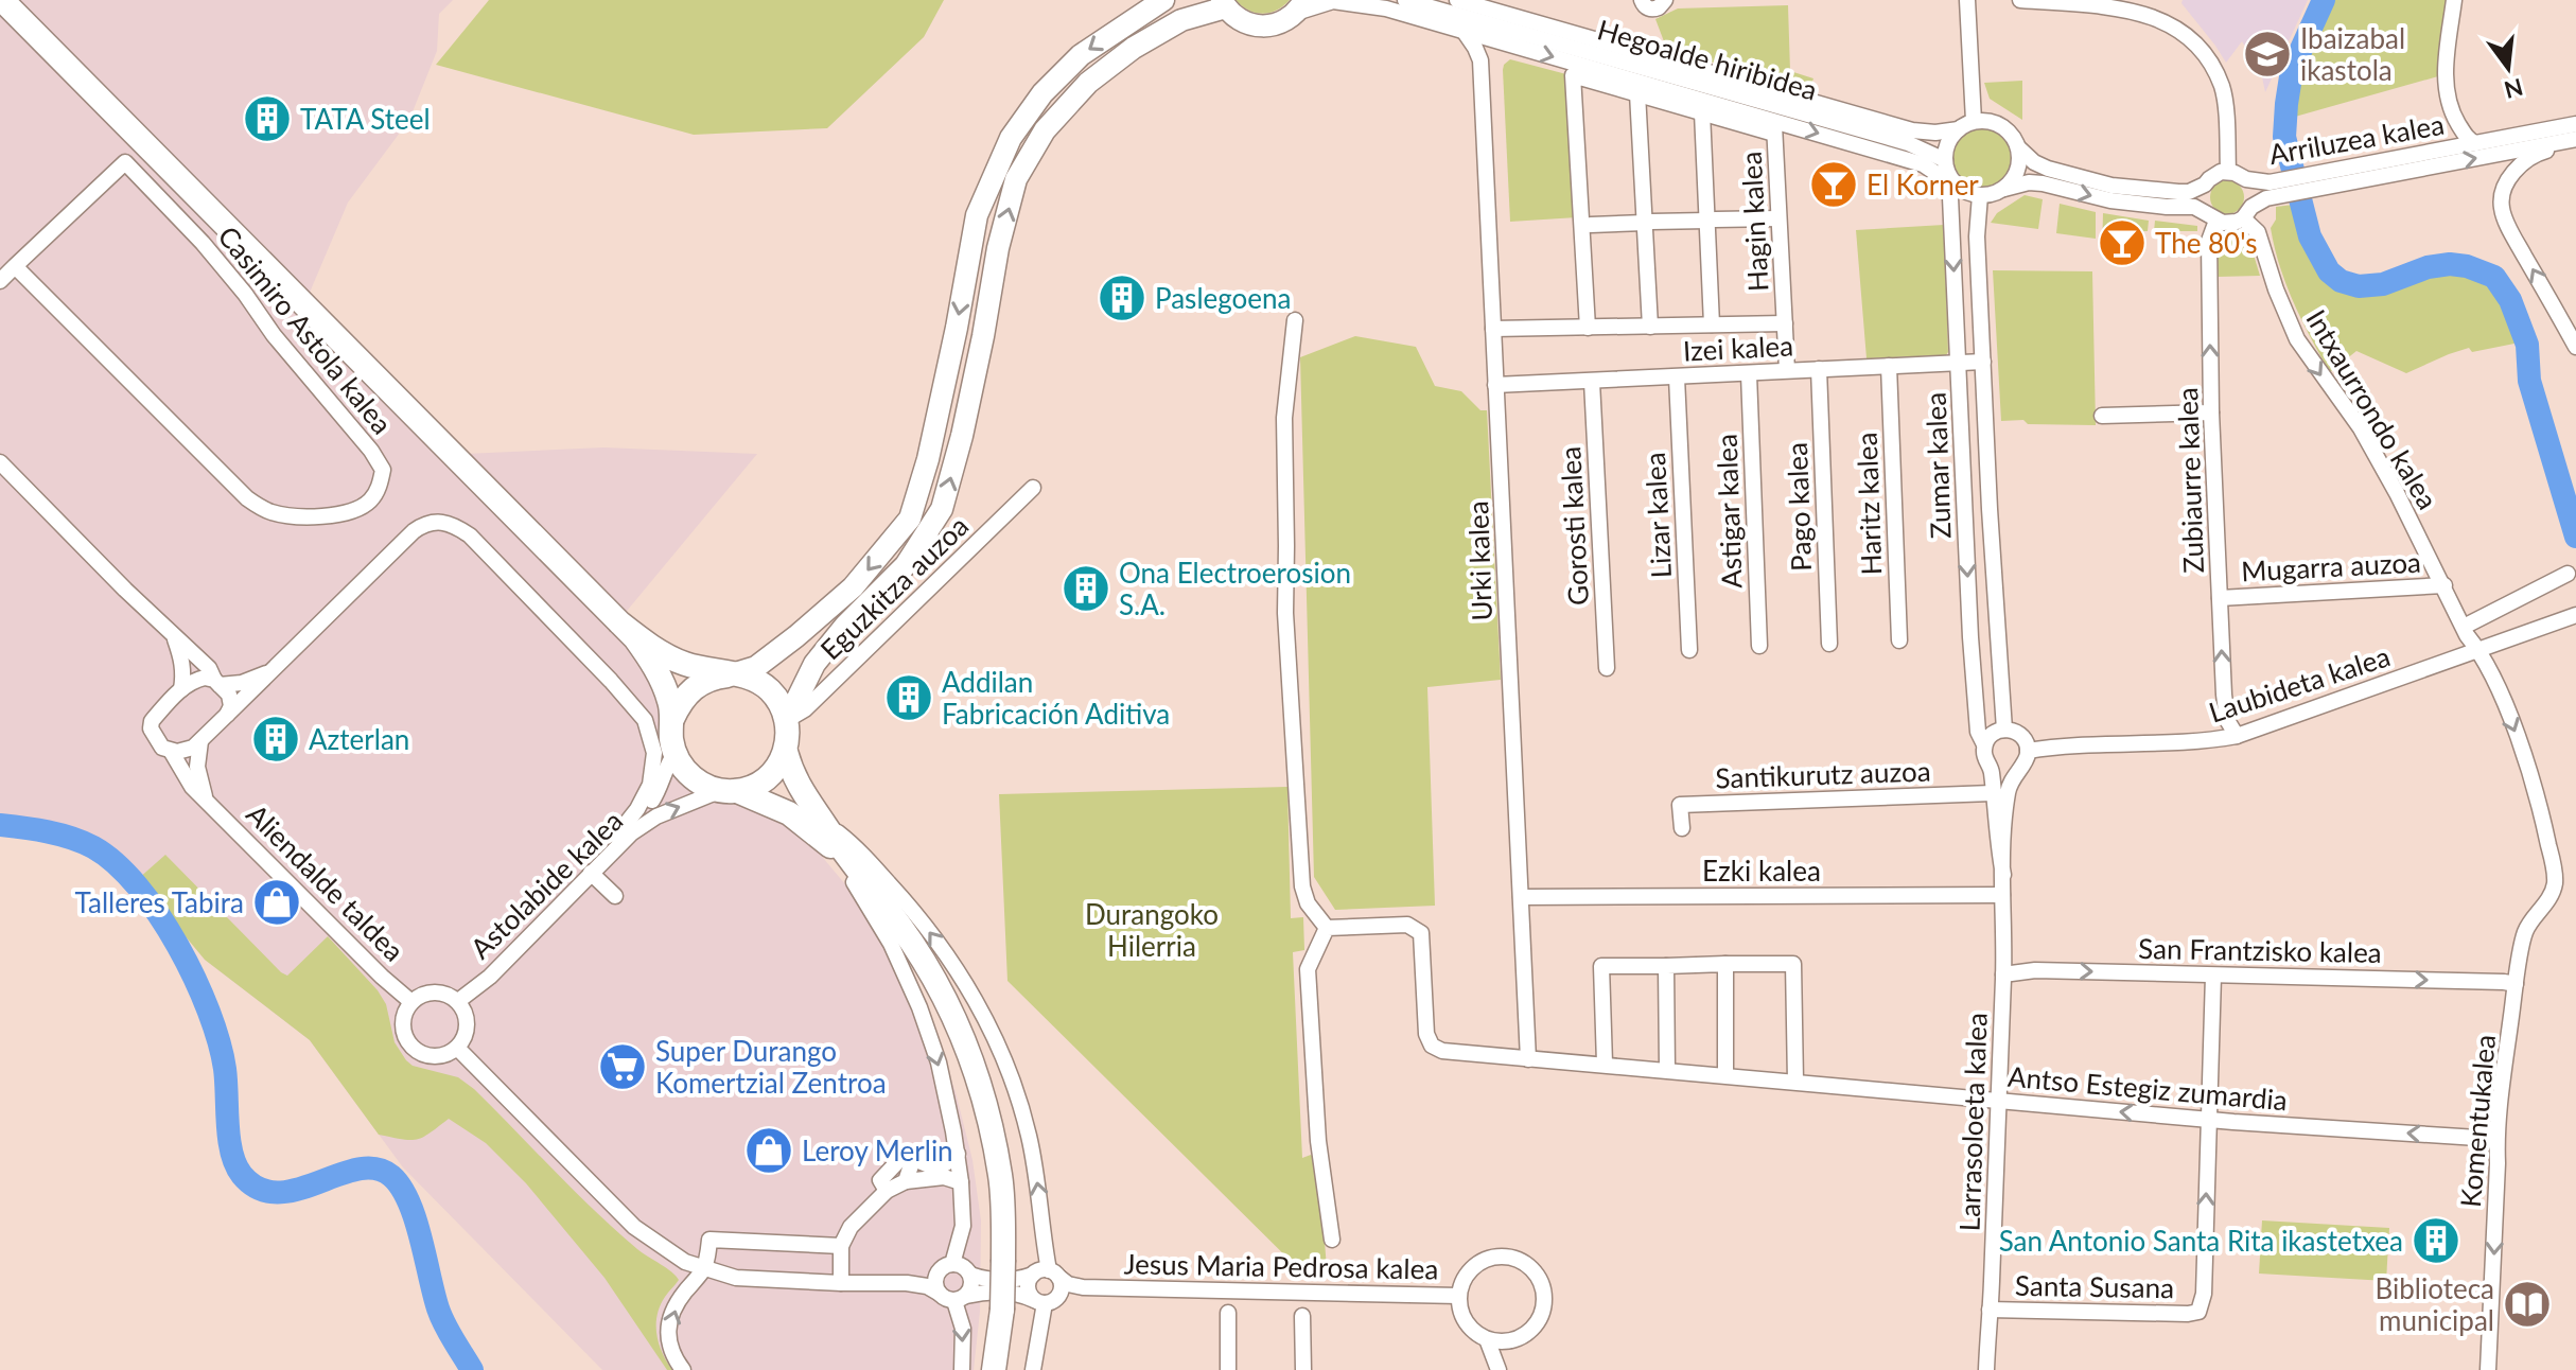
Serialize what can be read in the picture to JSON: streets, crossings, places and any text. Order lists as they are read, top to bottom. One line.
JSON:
{"streets":{"street":["Hegoalde hiribidea","Arriluzea kalea","Hagin kalea","Casimiro Astola kalea","Izei kalea","Intxaurrondo kalea","Zumar kalea","Zubiaurre kalea","Haritz kalea","Pago kalea","Astigar kalea","Lizar kalea","Gorosti kalea","Urki kalea","Mugarra auzoa","Eguzkitza auzoa","Laubideta kalea","Santikurutz auzoa","Ezki kalea","Aliendalde taldea","Astolabide kalea","San Frantzisko kalea","Antso Estegiz zumardia","Komentukalea","Larrasoloeta kalea","Jesus Maria Pedrosa kalea","Santa Susana"]},"crossings":[["Hegoalde hiribidea","Arriluzea kalea"],["Hegoalde hiribidea","Hagin kalea"],["Hegoalde hiribidea","Zumar kalea"],["Arriluzea kalea","Intxaurrondo kalea"],["Arriluzea kalea","Zumar kalea"],["Arriluzea kalea","Zubiaurre kalea"],["Hagin kalea","Izei kalea"],["Izei kalea","Zumar kalea"],["Izei kalea","Haritz kalea"],["Izei kalea","Pago kalea"],["Izei kalea","Astigar kalea"],["Izei kalea","Lizar kalea"],["Izei kalea","Gorosti kalea"],["Izei kalea","Urki kalea"],["Intxaurrondo kalea","Zubiaurre kalea"],["Intxaurrondo kalea","Mugarra auzoa"],["Intxaurrondo kalea","Laubideta kalea"],["Intxaurrondo kalea","Komentukalea"],["Zumar kalea","Laubideta kalea"],["Zubiaurre kalea","Mugarra auzoa"],["Zubiaurre kalea","Laubideta kalea"],["Urki kalea","Ezki kalea"],["Urki kalea","Antso Estegiz zumardia"],["Eguzkitza auzoa","Astolabide kalea"],["Ezki kalea","Larrasoloeta kalea"],["Aliendalde taldea","Astolabide kalea"],["San Frantzisko kalea","Komentukalea"],["San Frantzisko kalea","Larrasoloeta kalea"],["Antso Estegiz zumardia","Komentukalea"],["Antso Estegiz zumardia","Larrasoloeta kalea"],["Antso Estegiz zumardia","Santa Susana"],["Larrasoloeta kalea","Santa Susana"]],"one_way":["Intxaurrondo kalea","Zubiaurre kalea","San Frantzisko kalea","Antso Estegiz zumardia","Komentukalea"],"parks":["Durangoko Hilerria"],"places":{"school or university":["Ibaizabal ikastola"],"building":["TATA Steel","Paslegoena","Ona Electroerosion S.A.","Addilan Fabricación Aditiva","Azterlan","San Antonio Santa Rita ikastetxea"],"bar":["El Korner","The 80's"],"shop":["Talleres Tabira","Leroy Merlin"],"supermarket":["Super Durango Komertzial Zentroa"],"library":["Biblioteca municipal"]},"north":"bottom"}
